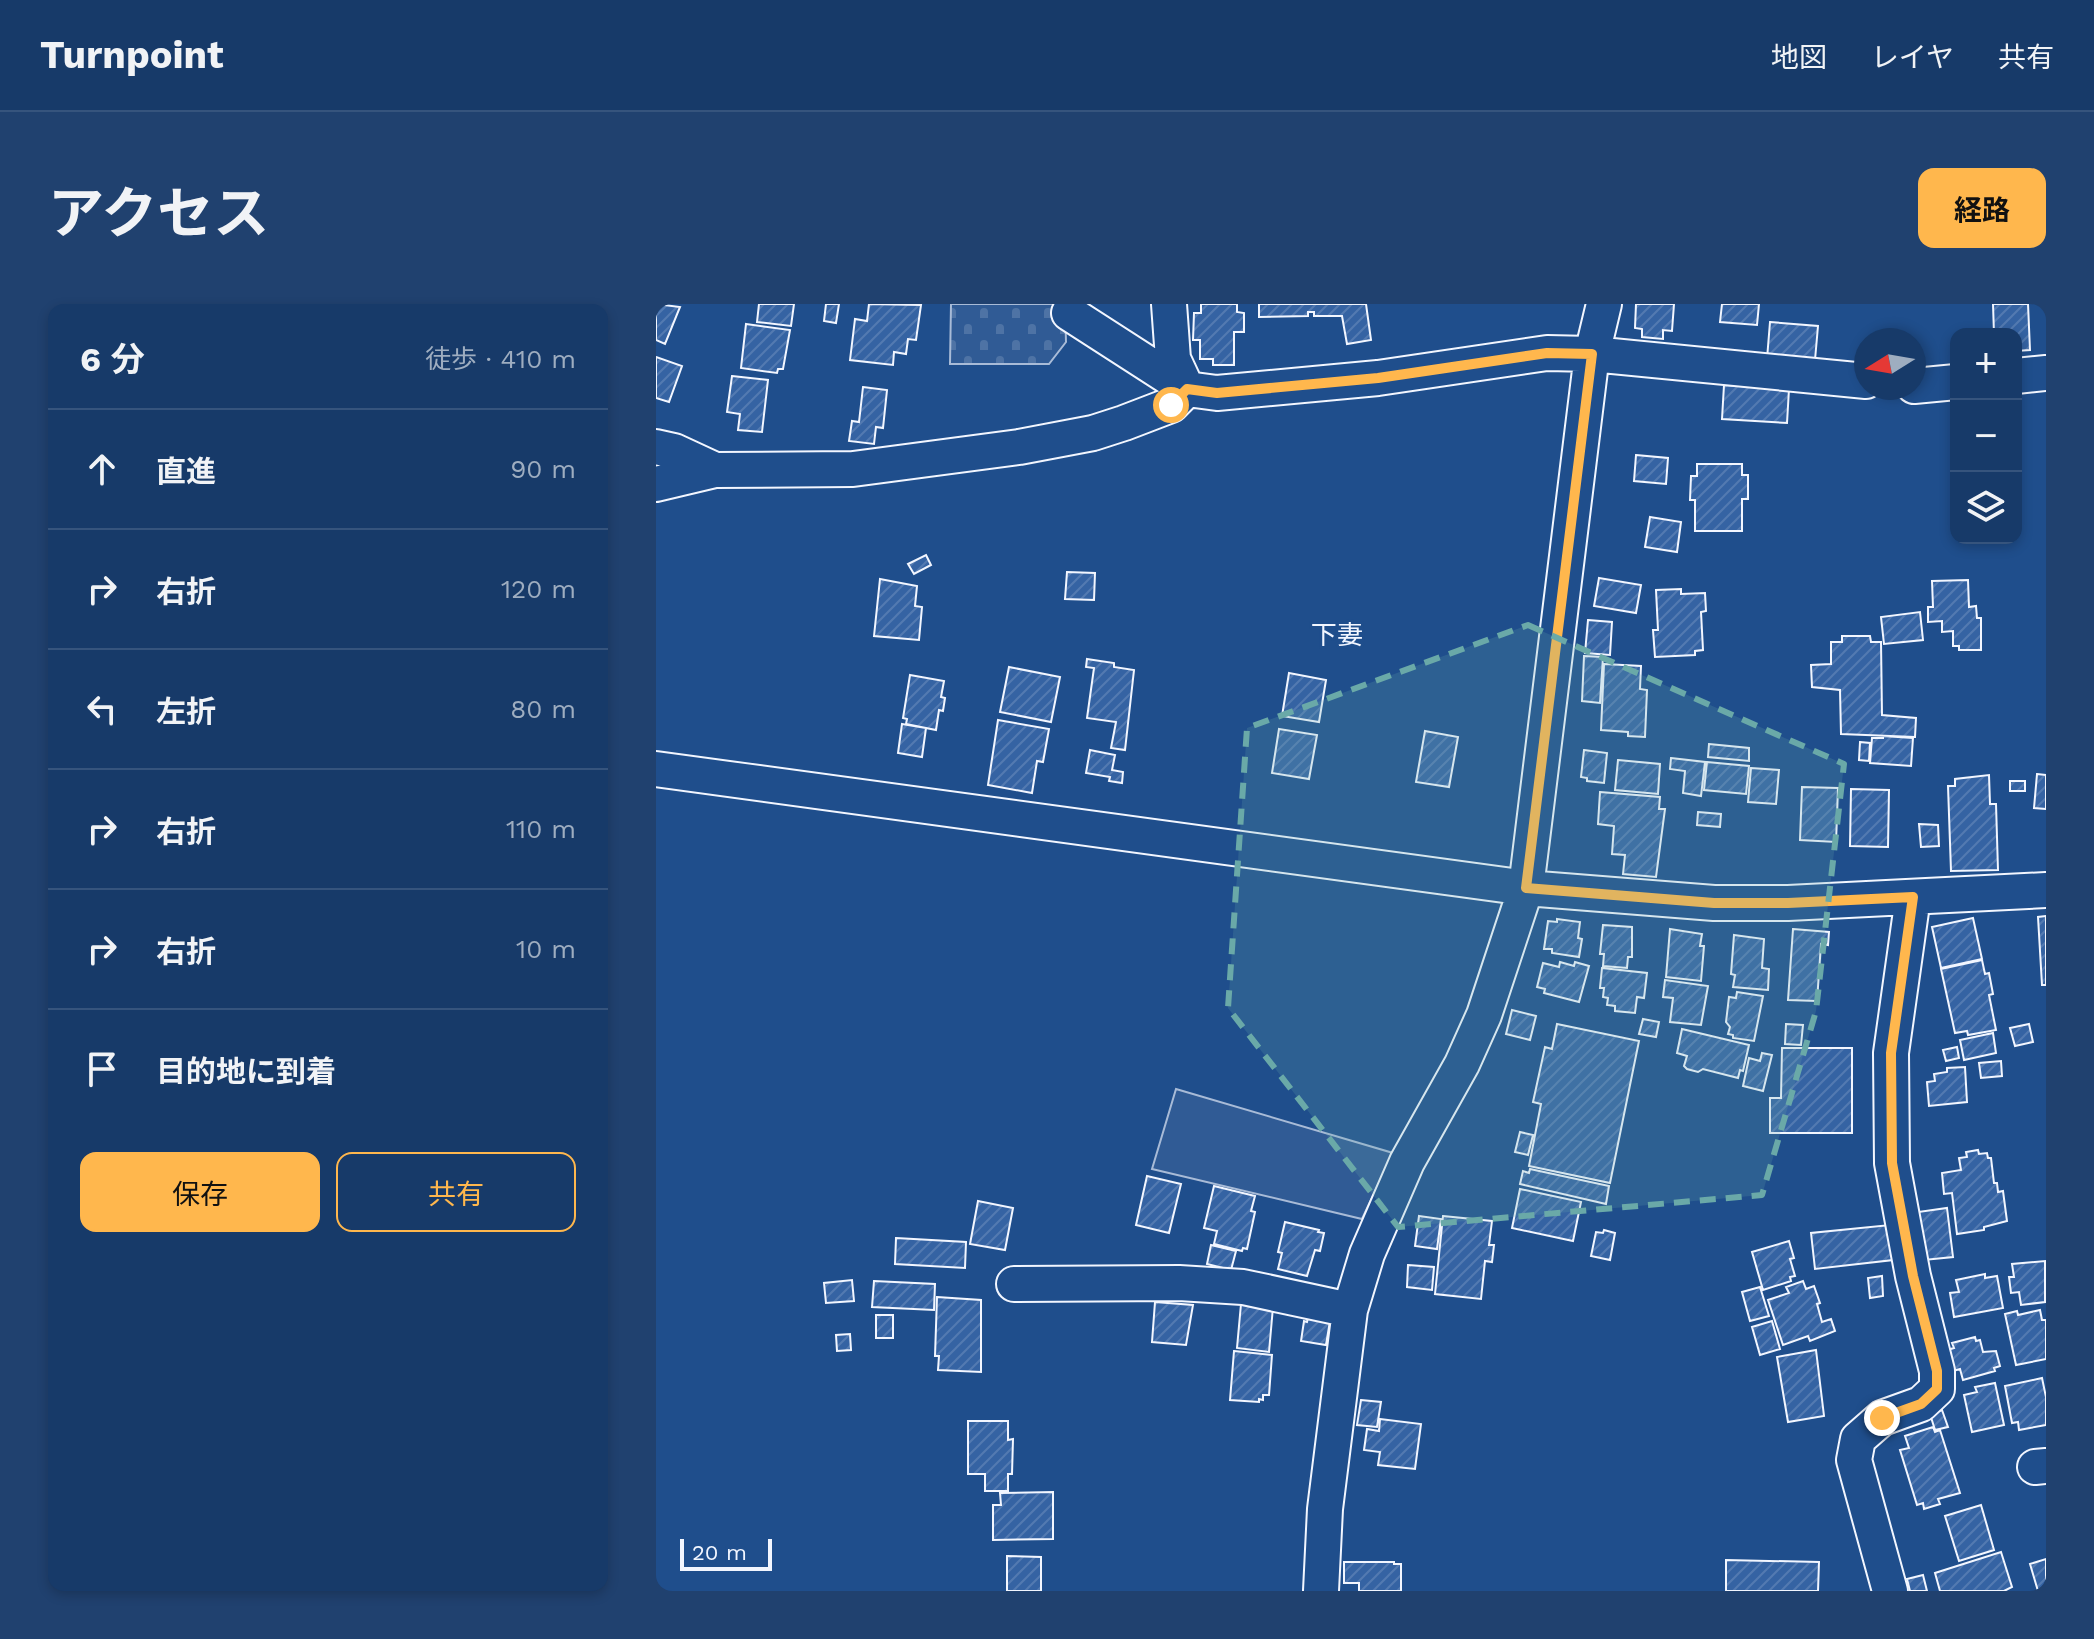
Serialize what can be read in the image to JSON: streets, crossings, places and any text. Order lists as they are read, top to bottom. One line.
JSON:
{"districts":["下妻"],"scale_bar":"20 m","north":"left","page":{"header":"Turnpoint","nav":["地図","レイヤ","共有"],"title":"アクセス","buttons":["経路",["保存","共有"]],"heading":["6 分","徒歩 · 410 m"],"map_buttons":["+","−"],"list":[["直進","90 m"],["右折","120 m"],["左折","80 m"],["右折","110 m"],["右折","10 m"],"目的地に到着"],"scale":"20 m"}}
